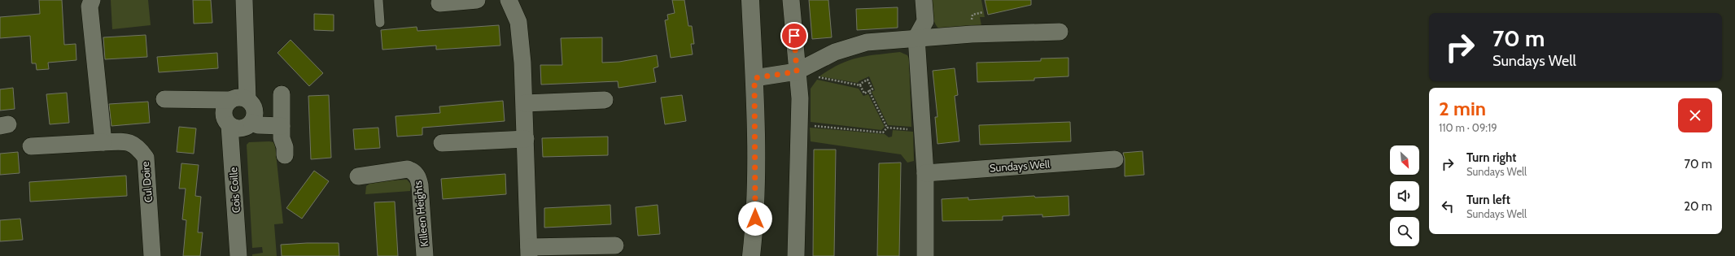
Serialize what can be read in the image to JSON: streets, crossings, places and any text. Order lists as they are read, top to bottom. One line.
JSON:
{"streets":{"street":["Sundays Well","Cul Doire","Cois Coille","Killeen Heights"]},"north":"bottom right","page":{"turn":["70 m","Sundays Well"],"heading":["2 min","110 m · 09:19"],"list":[{"name":"Turn right","note":"Sundays Well","value":"70 m"},{"name":"Turn left","note":"Sundays Well","value":"20 m"}]}}
